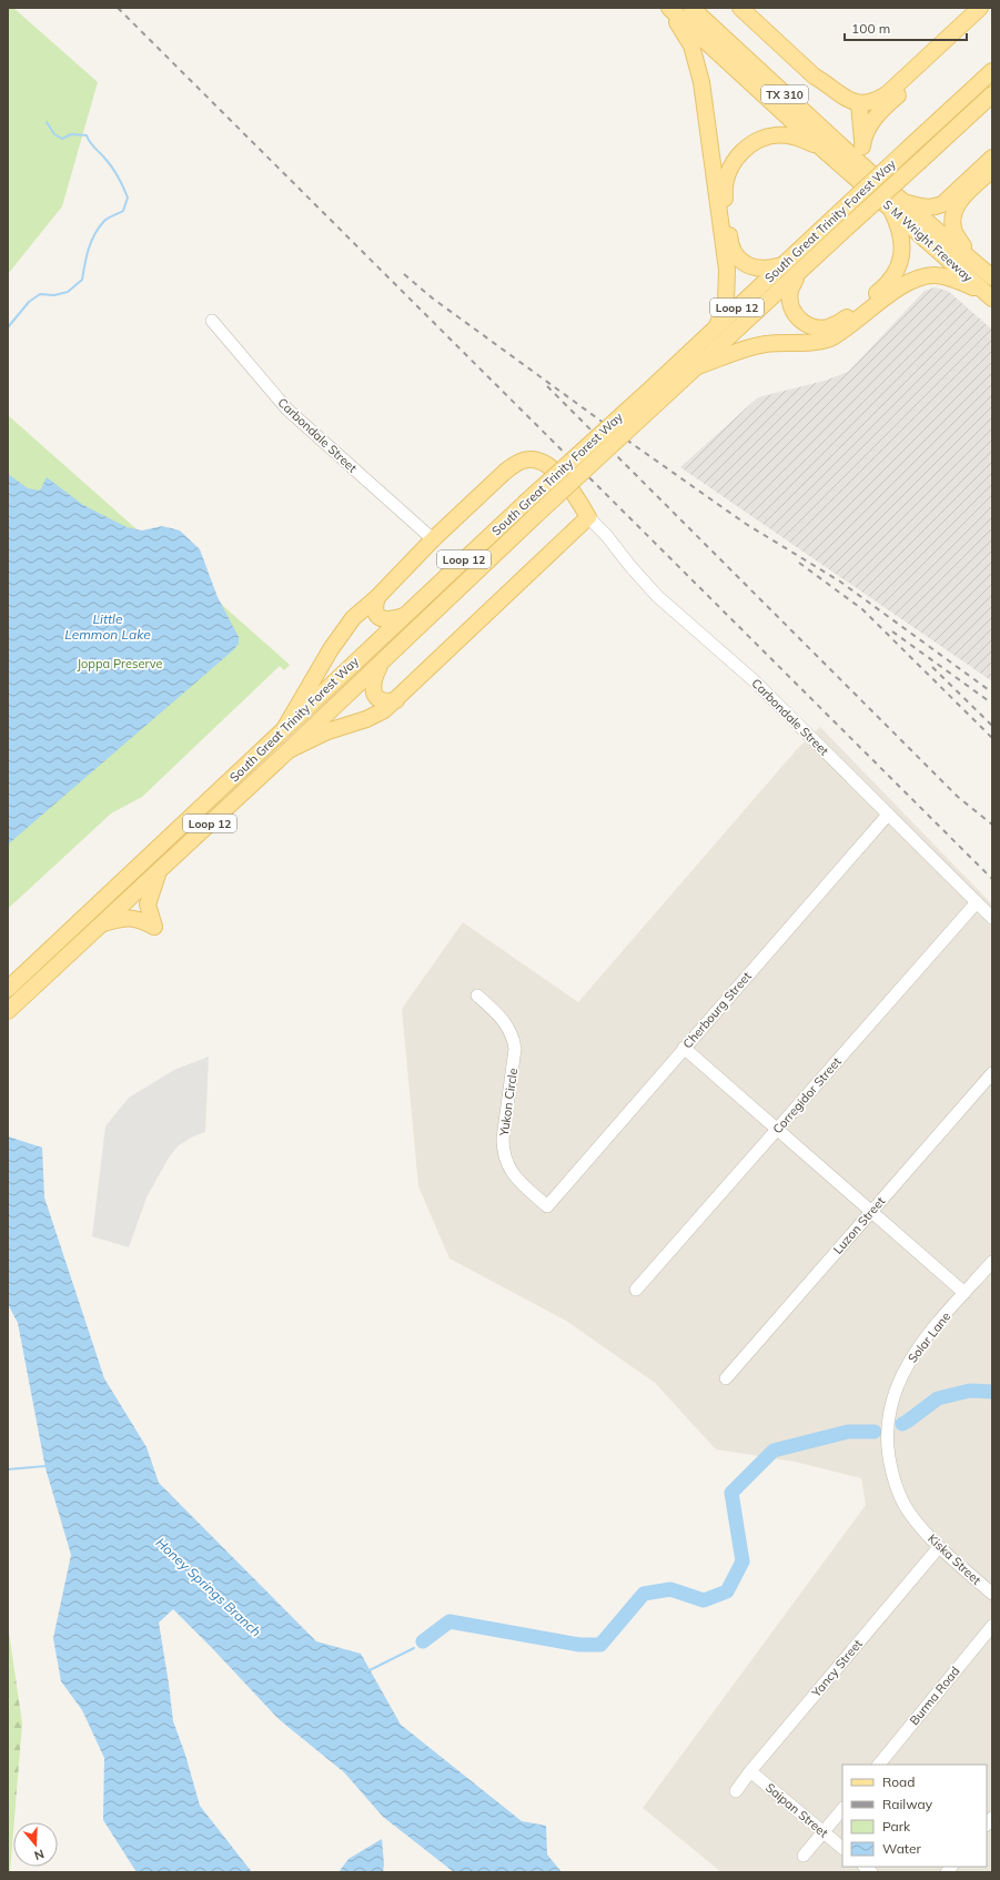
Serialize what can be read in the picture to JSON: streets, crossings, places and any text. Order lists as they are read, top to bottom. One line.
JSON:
{"streets":{"main road":["TX 310","South Great Trinity Forest Way","S M Wright Freeway","Loop 12"],"street":["Carbondale Street","Cherbourg Street","Corregidor Street","Yukon Circle","Luzon Street","Solar Lane","Kiska Street","Yancy Street","Burma Road","Saipan Street"]},"crossings":[["TX 310","S M Wright Freeway"],["Carbondale Street","Cherbourg Street"],["Carbondale Street","Corregidor Street"],["Cherbourg Street","Yukon Circle"],["Solar Lane","Kiska Street"],["Kiska Street","Yancy Street"],["Yancy Street","Saipan Street"]],"water":["Little Lemmon Lake","Honey Springs Branch"],"parks":["Joppa Preserve"],"legend":["Road","Railway","Park","Water"],"scale_bar":"100 m","north":"bottom"}
